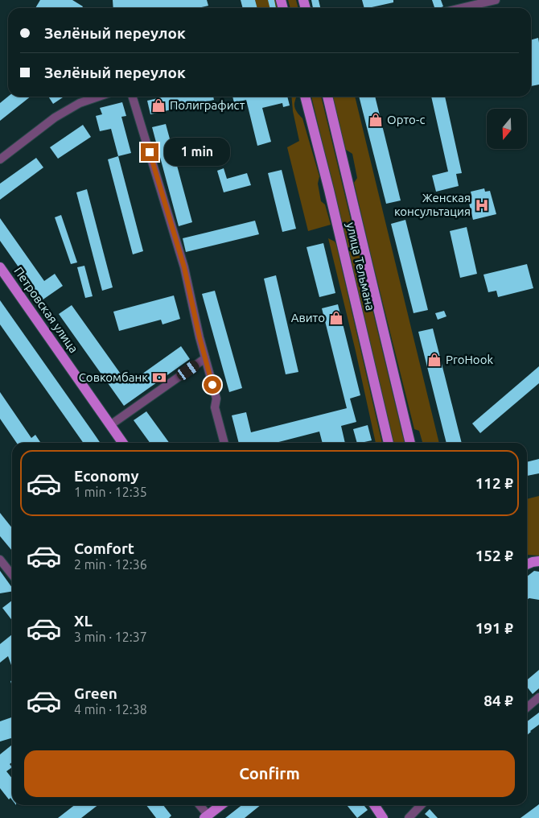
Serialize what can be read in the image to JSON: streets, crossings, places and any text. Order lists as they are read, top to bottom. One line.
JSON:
{"streets":{"main road":["улица Тельмана","Петровская улица"]},"places":{"shop":["Полиграфист","Орто-с","Авито","ProHook"],"hospital":["Женская консультация"],"bank":["Совкомбанк"]},"north":"bottom","page":{"banner":["Зелёный переулок","Зелёный переулок"],"bubble":"1 min","list":[{"name":"Economy","note":"1 min · 12:35","value":"112 ₽"},{"name":"Comfort","note":"2 min · 12:36","value":"152 ₽"},{"name":"XL","note":"3 min · 12:37","value":"191 ₽"},{"name":"Green","note":"4 min · 12:38","value":"84 ₽"}],"buttons":"Confirm"}}
